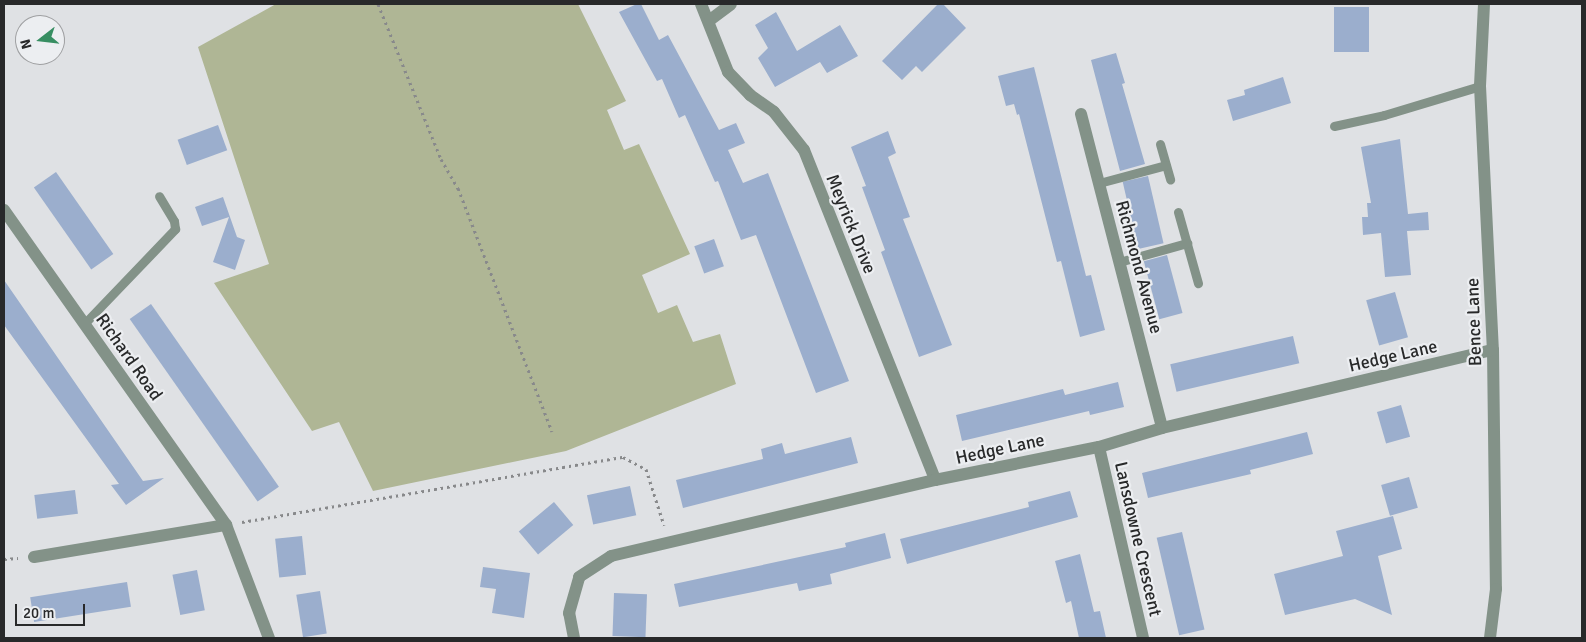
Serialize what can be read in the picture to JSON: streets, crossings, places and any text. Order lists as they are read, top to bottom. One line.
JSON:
{"streets":{"street":["Meyrick Drive","Richmond Avenue","Bence Lane","Hedge Lane","Richard Road","Lansdowne Crescent"]},"crossings":[["Meyrick Drive","Hedge Lane"],["Richmond Avenue","Hedge Lane"],["Bence Lane","Hedge Lane"],["Hedge Lane","Lansdowne Crescent"]],"scale_bar":"20 m","north":"left"}
